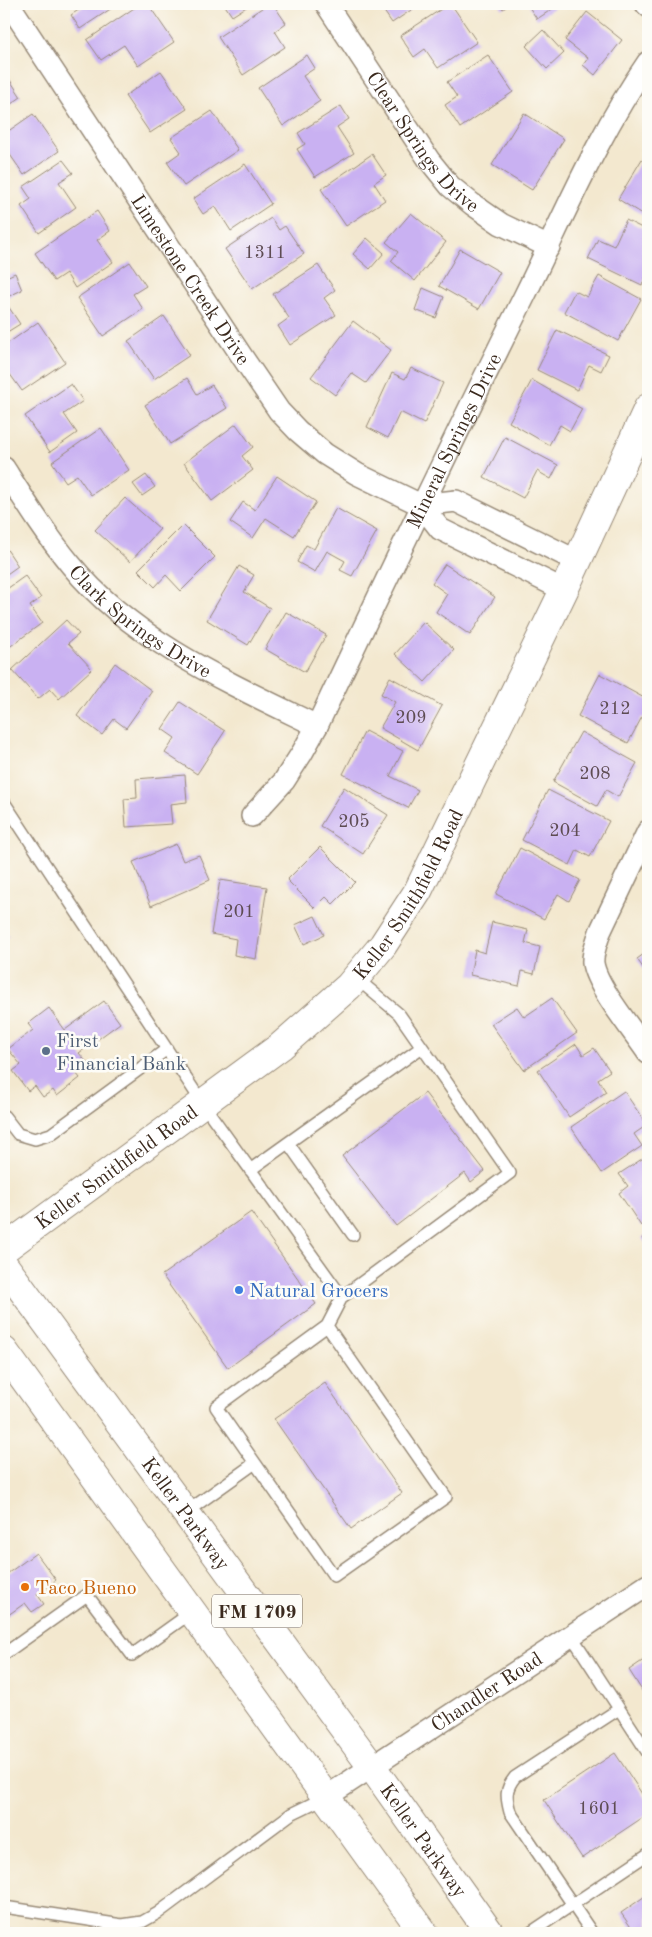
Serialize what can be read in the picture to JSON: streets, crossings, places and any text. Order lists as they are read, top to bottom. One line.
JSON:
{"streets":{"main road":["Keller Smithfield Road","Keller Parkway","FM 1709"],"street":["Clear Springs Drive","Limestone Creek Drive","Mineral Springs Drive","Clark Springs Drive","Chandler Road"]},"crossings":[["Clear Springs Drive","Mineral Springs Drive"],["Limestone Creek Drive","Mineral Springs Drive"],["Limestone Creek Drive","Keller Smithfield Road"],["Mineral Springs Drive","Clark Springs Drive"],["Keller Parkway","Chandler Road"],["FM 1709","Chandler Road"]],"places":["First Financial Bank","Natural Grocers","Taco Bueno"],"house_numbers":["1311","212","209","208","205","204","201","1601"]}
